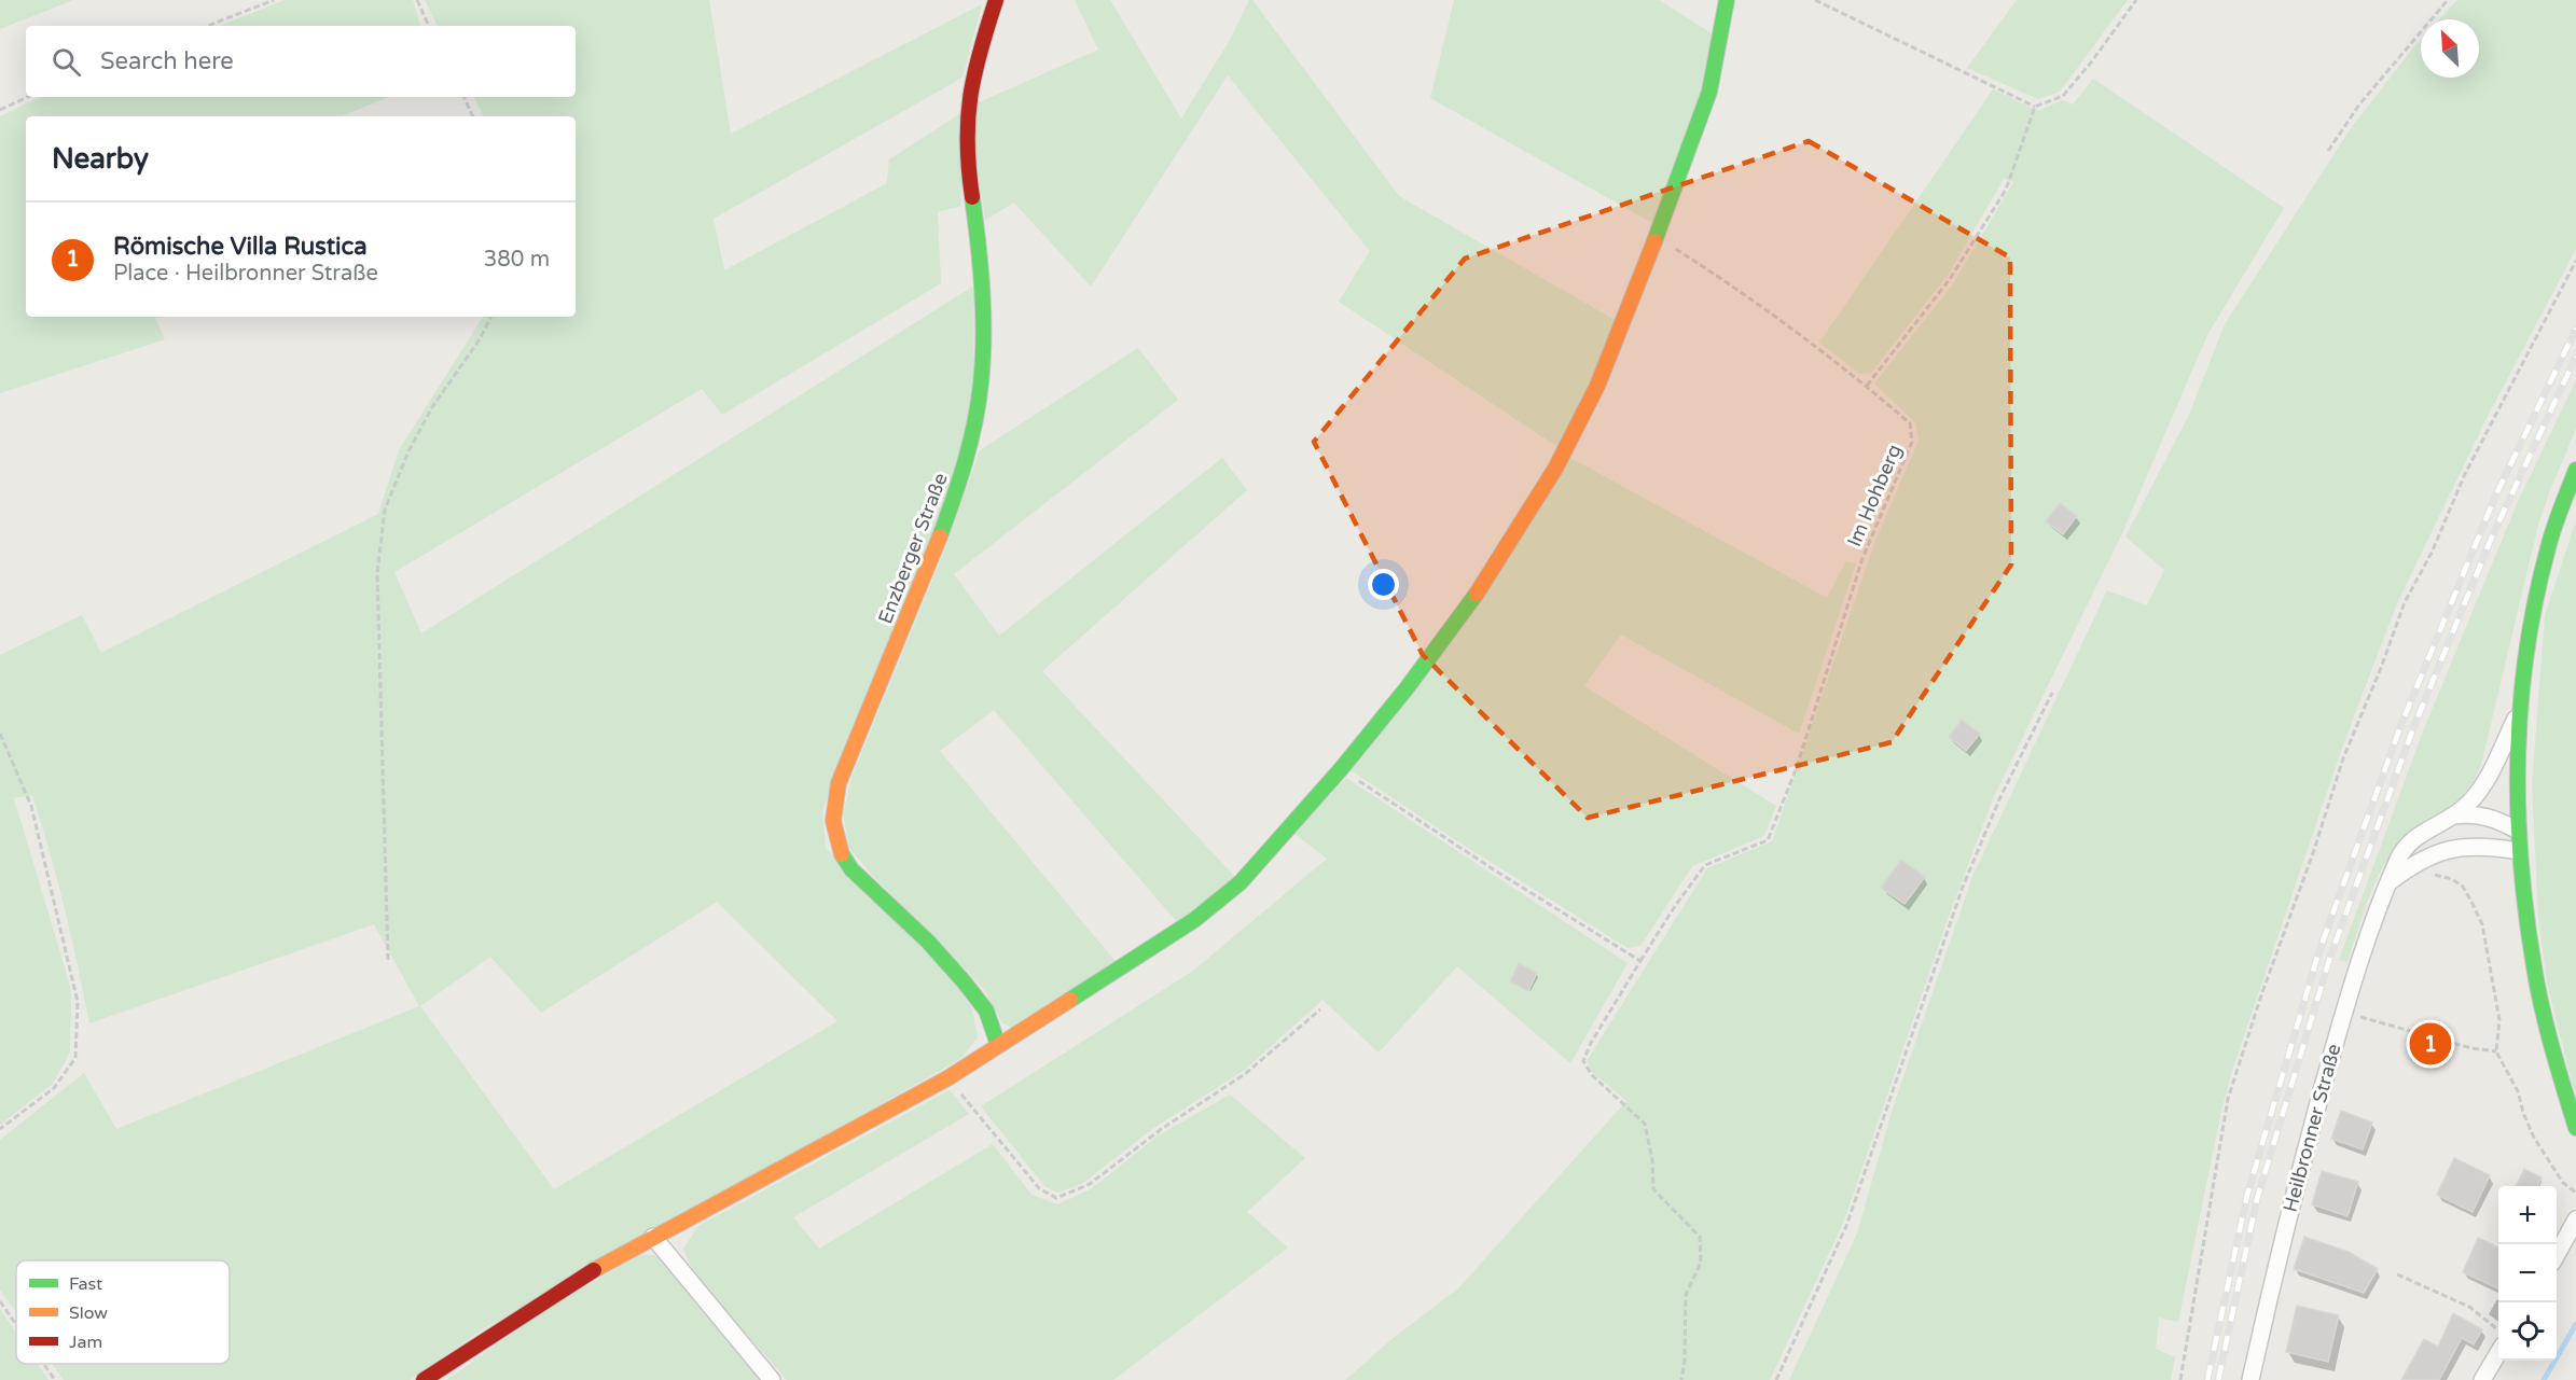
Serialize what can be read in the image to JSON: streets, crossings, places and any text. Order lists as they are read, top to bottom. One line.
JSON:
{"streets":{"street":["Enzberger Straße","Heilbronner Straße"],"path":["Im Hohberg"]},"legend":["Fast","Slow","Jam"],"north":"top left","page":{"search":"Search here","heading":"Nearby","list":[{"mark":"1","name":"Römische Villa Rustica","note":"Place · Heilbronner Straße","value":"380 m"}],"pins":"1","map_buttons":["+","−"]}}
